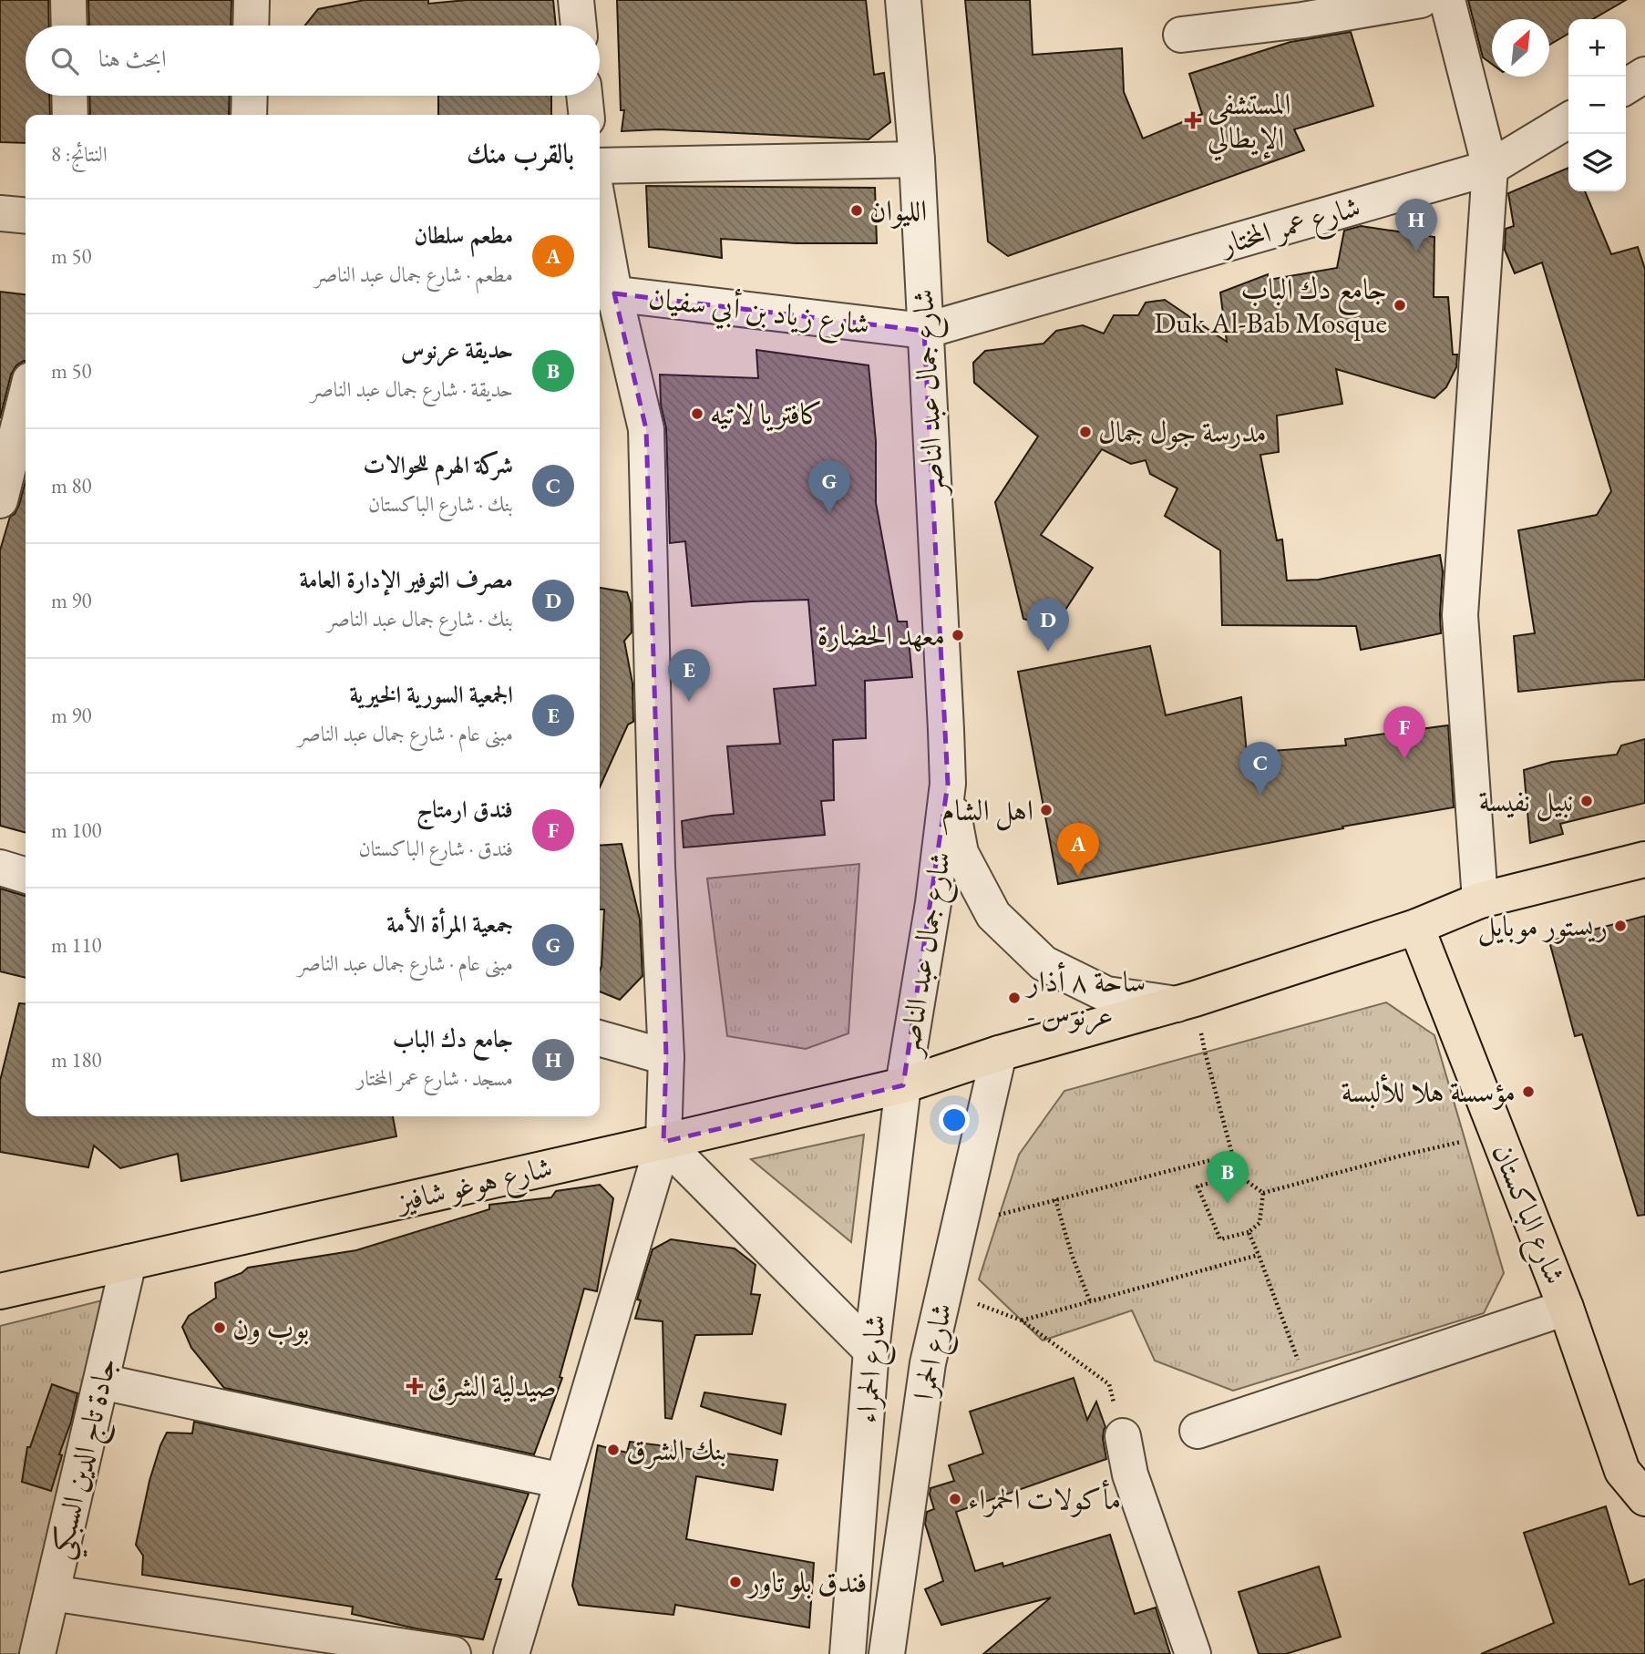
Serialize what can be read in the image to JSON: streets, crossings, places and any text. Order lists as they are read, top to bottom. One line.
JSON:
{"streets":{"main road":["شارع هوغو شافيز","شارع الباكستان"],"street":["شارع عمر المختار","شارع زياد بن أبي سفيان","شارع جمال عبد الناصر","شارع الحمرا","شارع الحمراء","جادة تاج الدين السبكي"]},"crossings":[["شارع عمر المختار","شارع زياد بن أبي سفيان"],["شارع عمر المختار","شارع جمال عبد الناصر"],["شارع زياد بن أبي سفيان","شارع جمال عبد الناصر"],["شارع جمال عبد الناصر","شارع هوغو شافيز"],["شارع جمال عبد الناصر","شارع الحمراء"],["شارع هوغو شافيز","شارع الباكستان"],["شارع هوغو شافيز","شارع الحمرا"],["شارع هوغو شافيز","شارع الحمراء"],["شارع هوغو شافيز","جادة تاج الدين السبكي"]],"places":{"health":["المستشفى الإيطالي","صيدلية الشرق"],"other":["الليوان","جامع دك الباب Duk Al-Bab Mosque","كافتريا لاتيه","مدرسة جول جمال","معهد الحضارة","نبيل نفيسة","اهل الشام","ريستور موبايل","ساحة ٨ أذار - عرنوس","مؤسسة هلا للألبسة","بوب ون","بنك الشرق","مأكولات الحمراء","فندق بلو تاور"]},"north":"top right","page":{"map_buttons":["+","−"],"search":"ابحث هنا","heading":["بالقرب منك","النتائج: 8"],"list":[{"mark":"A","name":"مطعم سلطان","note":"مطعم · شارع جمال عبد الناصر","value":"50 m"},{"mark":"B","name":"حديقة عرنوس","note":"حديقة · شارع جمال عبد الناصر","value":"50 m"},{"mark":"C","name":"شركة الهرم للحوالات","note":"بنك · شارع الباكستان","value":"80 m"},{"mark":"D","name":"مصرف التوفير الإدارة العامة","note":"بنك · شارع جمال عبد الناصر","value":"90 m"},{"mark":"E","name":"الجمعية السورية الخيرية","note":"مبنى عام · شارع جمال عبد الناصر","value":"90 m"},{"mark":"F","name":"فندق ارمتاج","note":"فندق · شارع الباكستان","value":"100 m"},{"mark":"G","name":"جمعية المرأة الأمة","note":"مبنى عام · شارع جمال عبد الناصر","value":"110 m"},{"mark":"H","name":"جامع دك الباب","note":"مسجد · شارع عمر المختار","value":"180 m"}],"pins":["H","G","D","E","F","C","A","B"]}}
